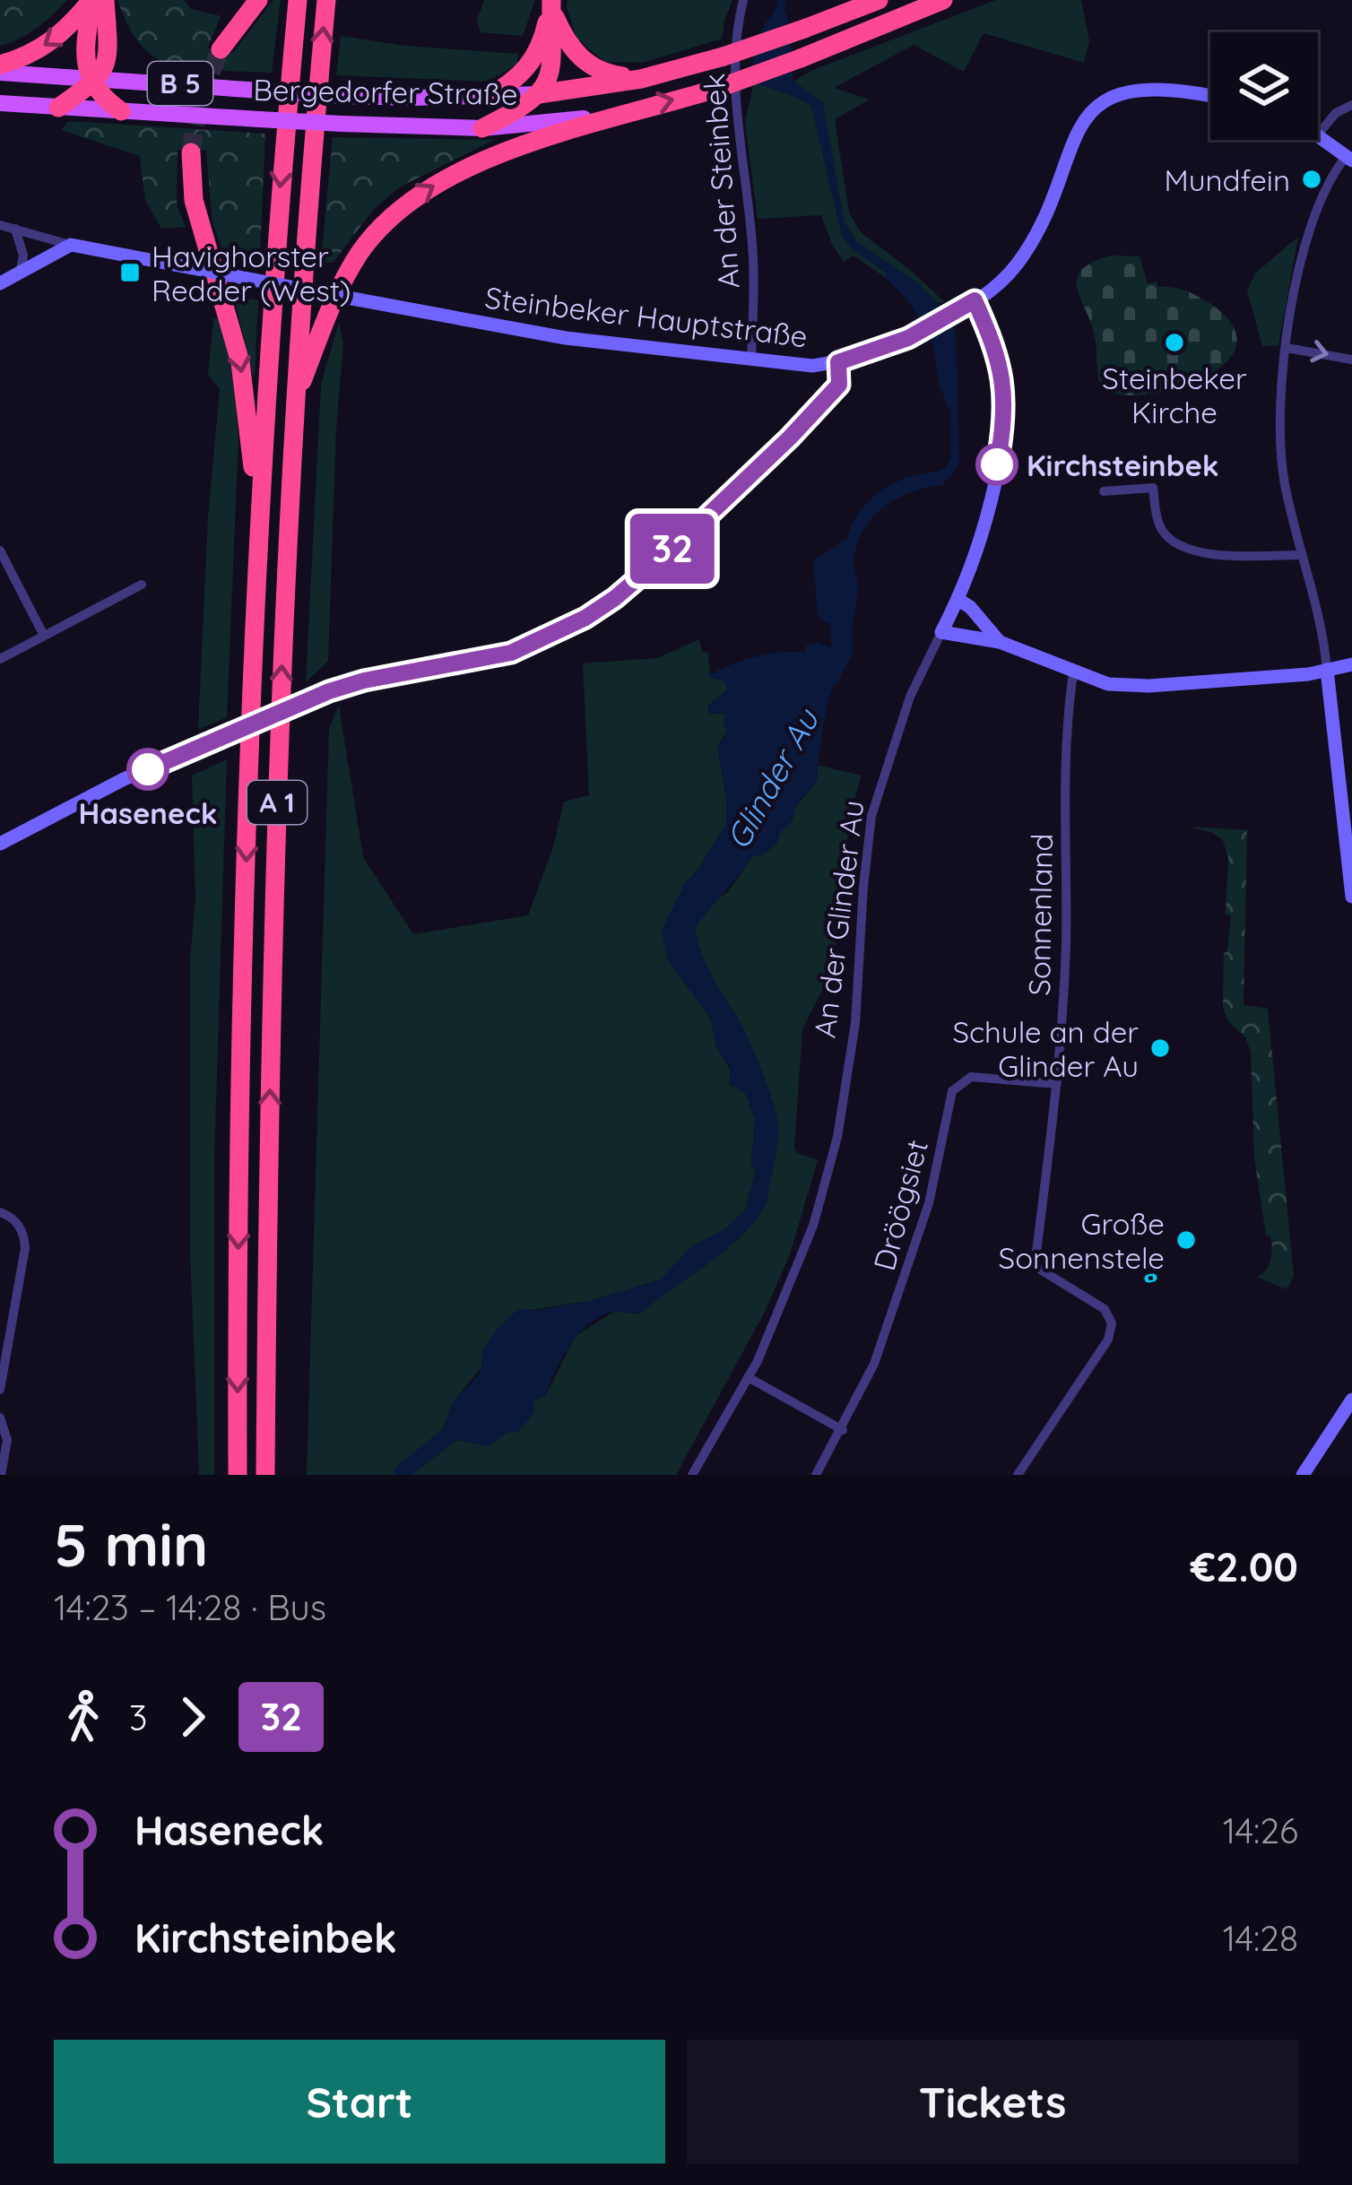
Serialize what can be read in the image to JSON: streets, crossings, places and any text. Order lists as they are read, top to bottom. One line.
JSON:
{"streets":{"highway":["B 5","Bergedorfer Straße","A 1"],"street":["An der Steinbek","Steinbeker Hauptstraße","Sonnenland","An der Glinder Au","Dröögsiet"]},"crossings":[["An der Steinbek","Steinbeker Hauptstraße"],["Steinbeker Hauptstraße","An der Glinder Au"],["Sonnenland","Dröögsiet"]],"water":["Glinder Au"],"places":{"other":["Mundfein","Steinbeker Kirche","Kirchsteinbek","Haseneck","Schule an der Glinder Au","Große Sonnenstele"],"transit":["Havighorster Redder (West)"]},"lines":["bus line 32"],"page":{"on_map":"32","heading":["5 min","14:23 – 14:28 · Bus","€2.00"],"legs":["3","32"],"list":[{"name":"Haseneck","value":"14:26"},{"name":"Kirchsteinbek","value":"14:28"}],"buttons":["Start","Tickets"]}}
